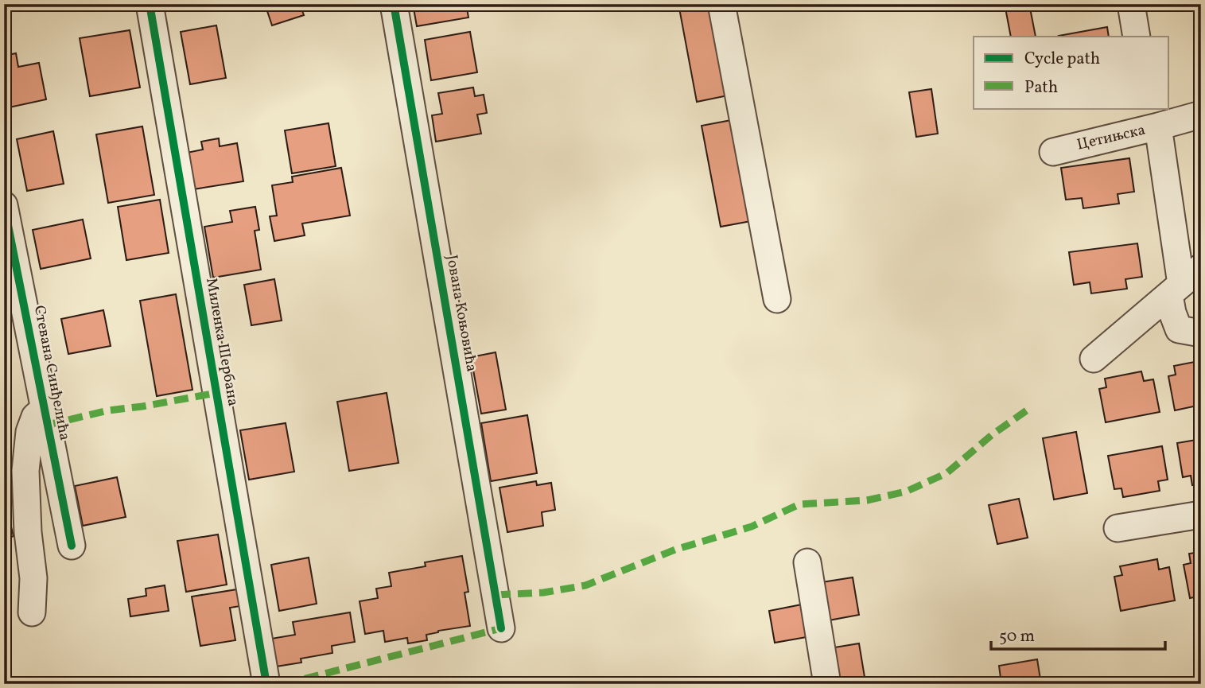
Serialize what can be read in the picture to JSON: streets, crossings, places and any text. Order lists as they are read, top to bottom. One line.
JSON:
{"streets":{"street":["Цетињска","Јована Коњовића","Миленка Шербана","Стевана Синђелића"]},"legend":["Cycle path","Path"],"scale_bar":"50 m"}
